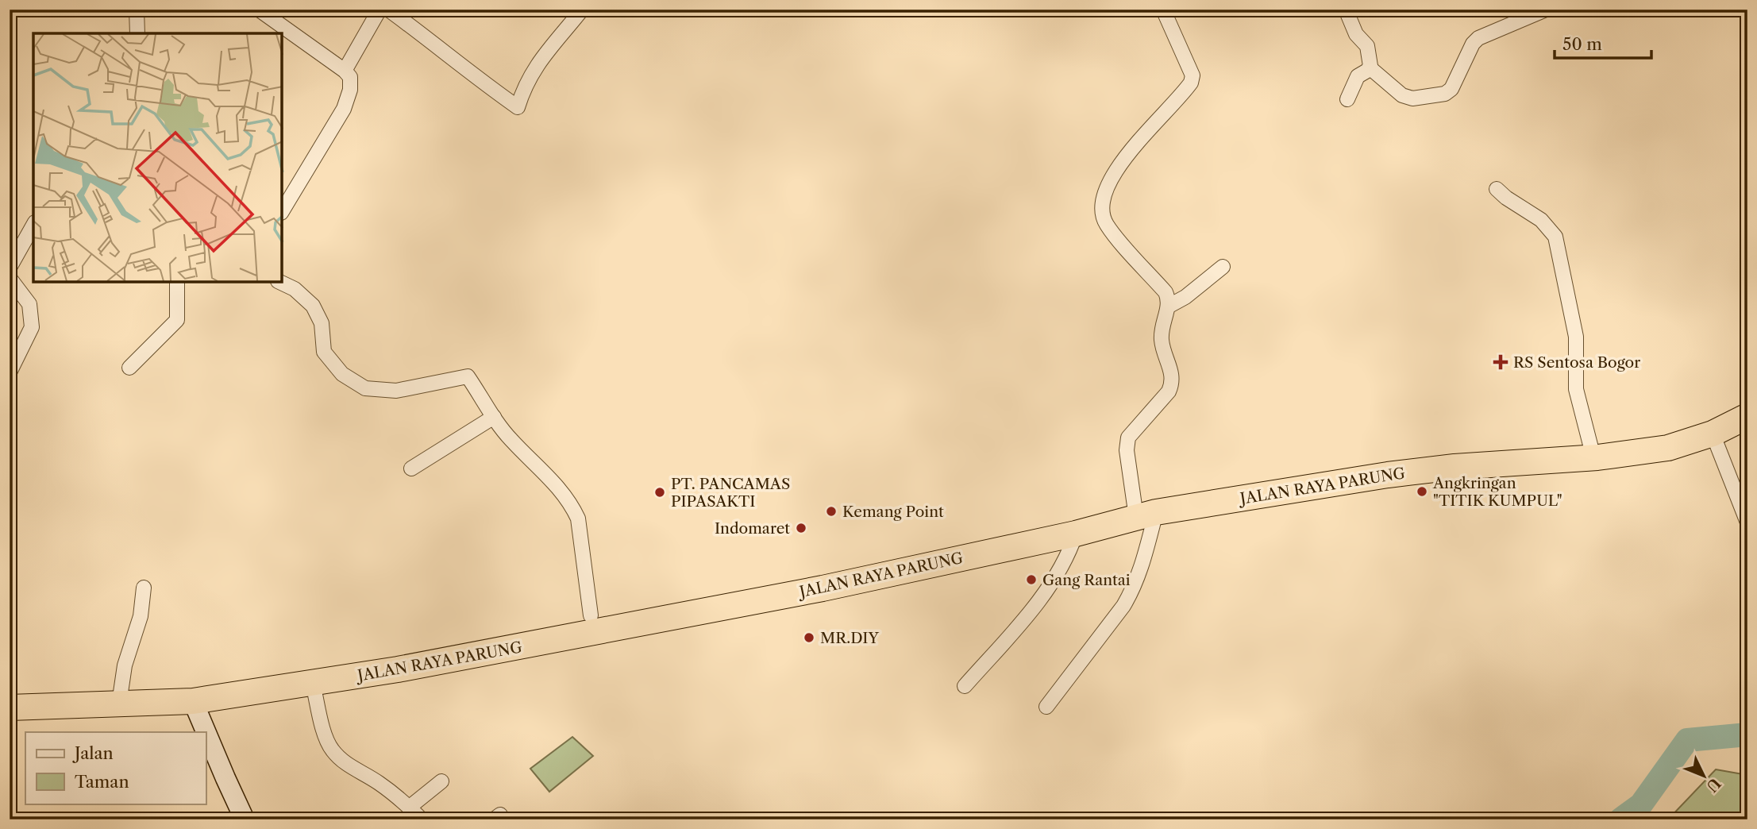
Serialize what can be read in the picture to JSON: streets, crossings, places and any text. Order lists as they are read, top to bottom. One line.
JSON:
{"streets":{"highway":["JALAN RAYA PARUNG"]},"places":{"health":["RS Sentosa Bogor"],"other":["Angkringan \"TITIK KUMPUL\"","PT. PANCAMAS PIPASAKTI","Kemang Point","Indomaret","Gang Rantai","MR.DIY"]},"legend":["Jalan","Taman"],"scale_bar":"50 m","north":"bottom right"}
